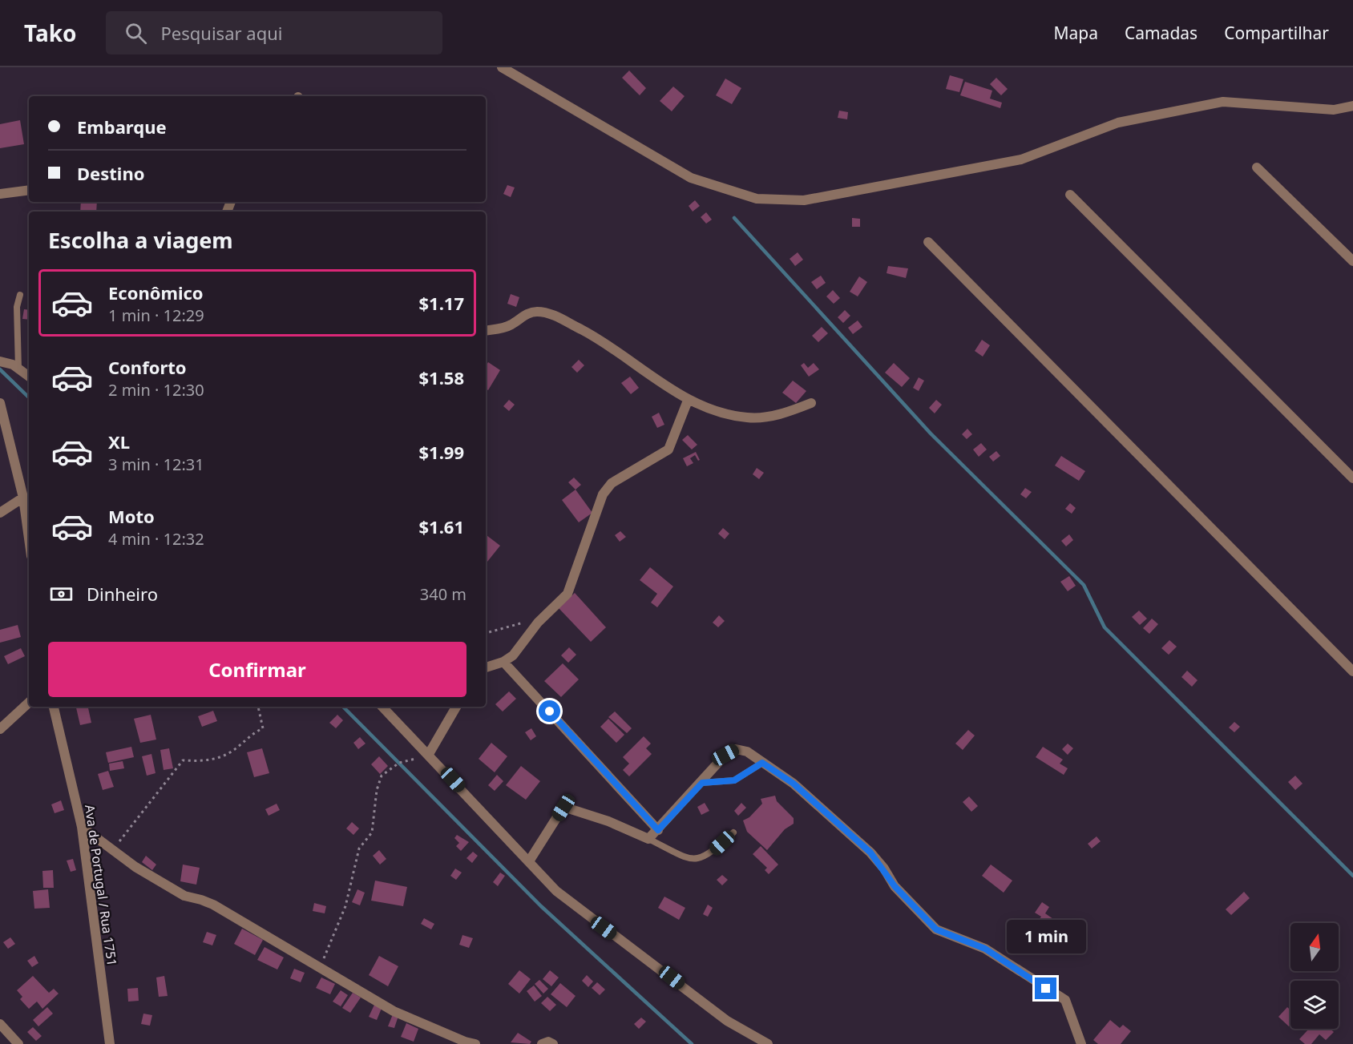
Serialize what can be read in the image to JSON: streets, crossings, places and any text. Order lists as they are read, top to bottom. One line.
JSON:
{"streets":{"street":["Ava de Portugal / Rua 1751"]},"north":"top","page":{"header":"Tako","search":"Pesquisar aqui","nav":["Mapa","Camadas","Compartilhar"],"banner":["Embarque","Destino"],"heading":"Escolha a viagem","list":[{"name":"Econômico","note":"1 min · 12:29","value":"$1.17"},{"name":"Conforto","note":"2 min · 12:30","value":"$1.58"},{"name":"XL","note":"3 min · 12:31","value":"$1.99"},{"name":"Moto","note":"4 min · 12:32","value":"$1.61"}],"pay":["Dinheiro","340 m"],"buttons":"Confirmar","bubble":"1 min"}}
